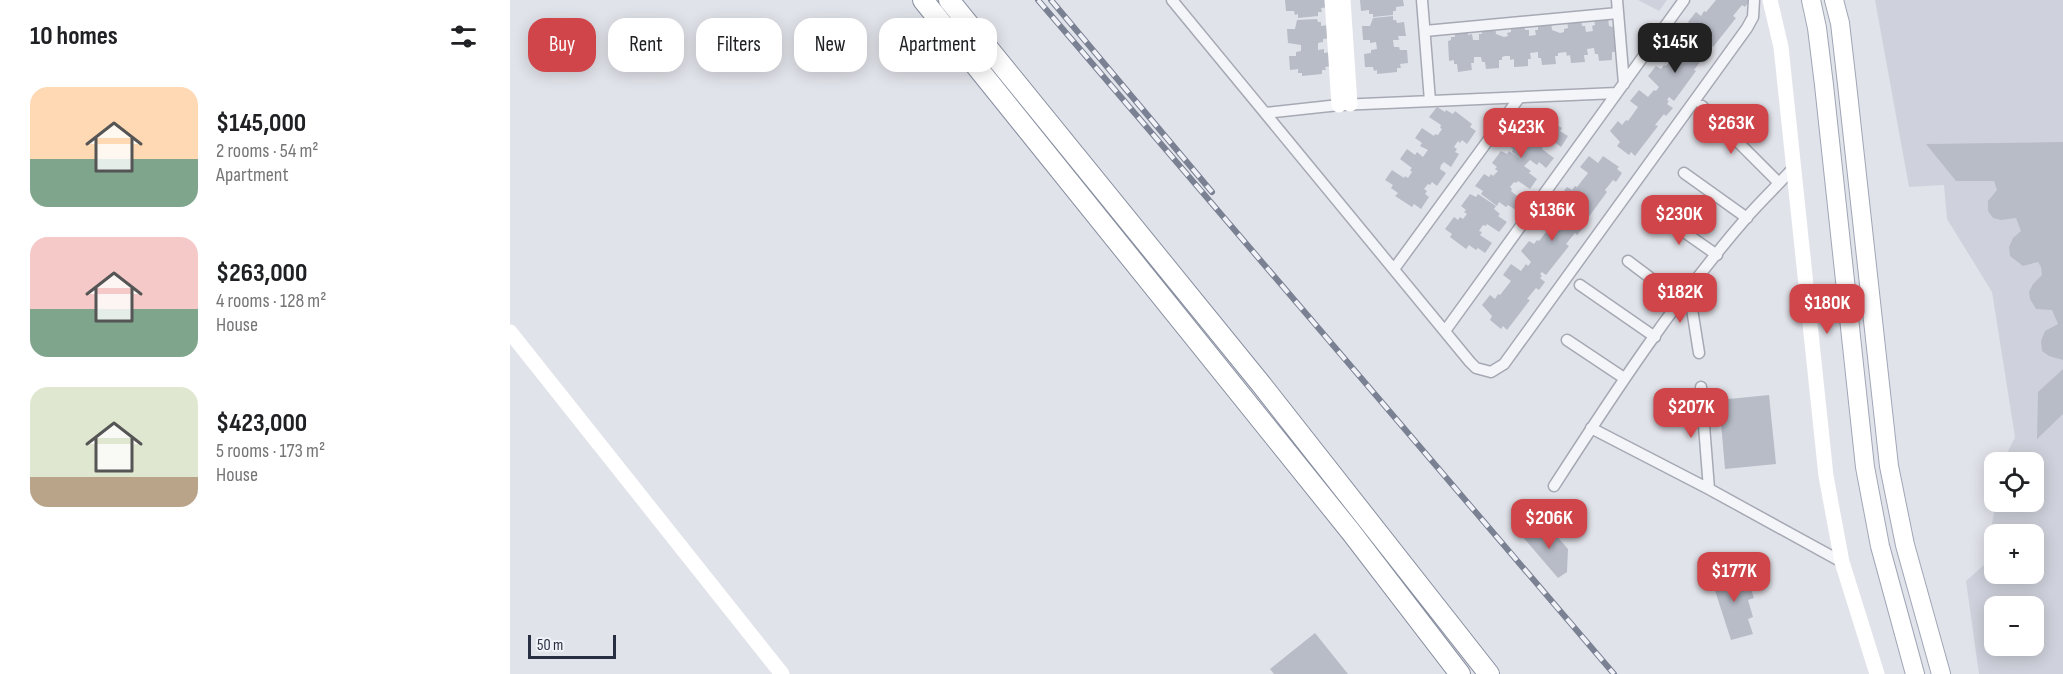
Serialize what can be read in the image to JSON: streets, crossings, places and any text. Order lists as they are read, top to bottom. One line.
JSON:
{"scale_bar":"50 m","page":{"heading":"10 homes","chip":["Buy","Rent","Filters","New","Apartment"],"price":["$145K","$263K","$423K","$136K","$230K","$182K","$180K","$207K","$206K","$177K"],"list":[{"name":"$145,000","note":"2 rooms · 54 m² · Apartment"},{"name":"$263,000","note":"4 rooms · 128 m² · House"},{"name":"$423,000","note":"5 rooms · 173 m² · House"}],"map_buttons":["+","−"],"scale":"50 m"}}
